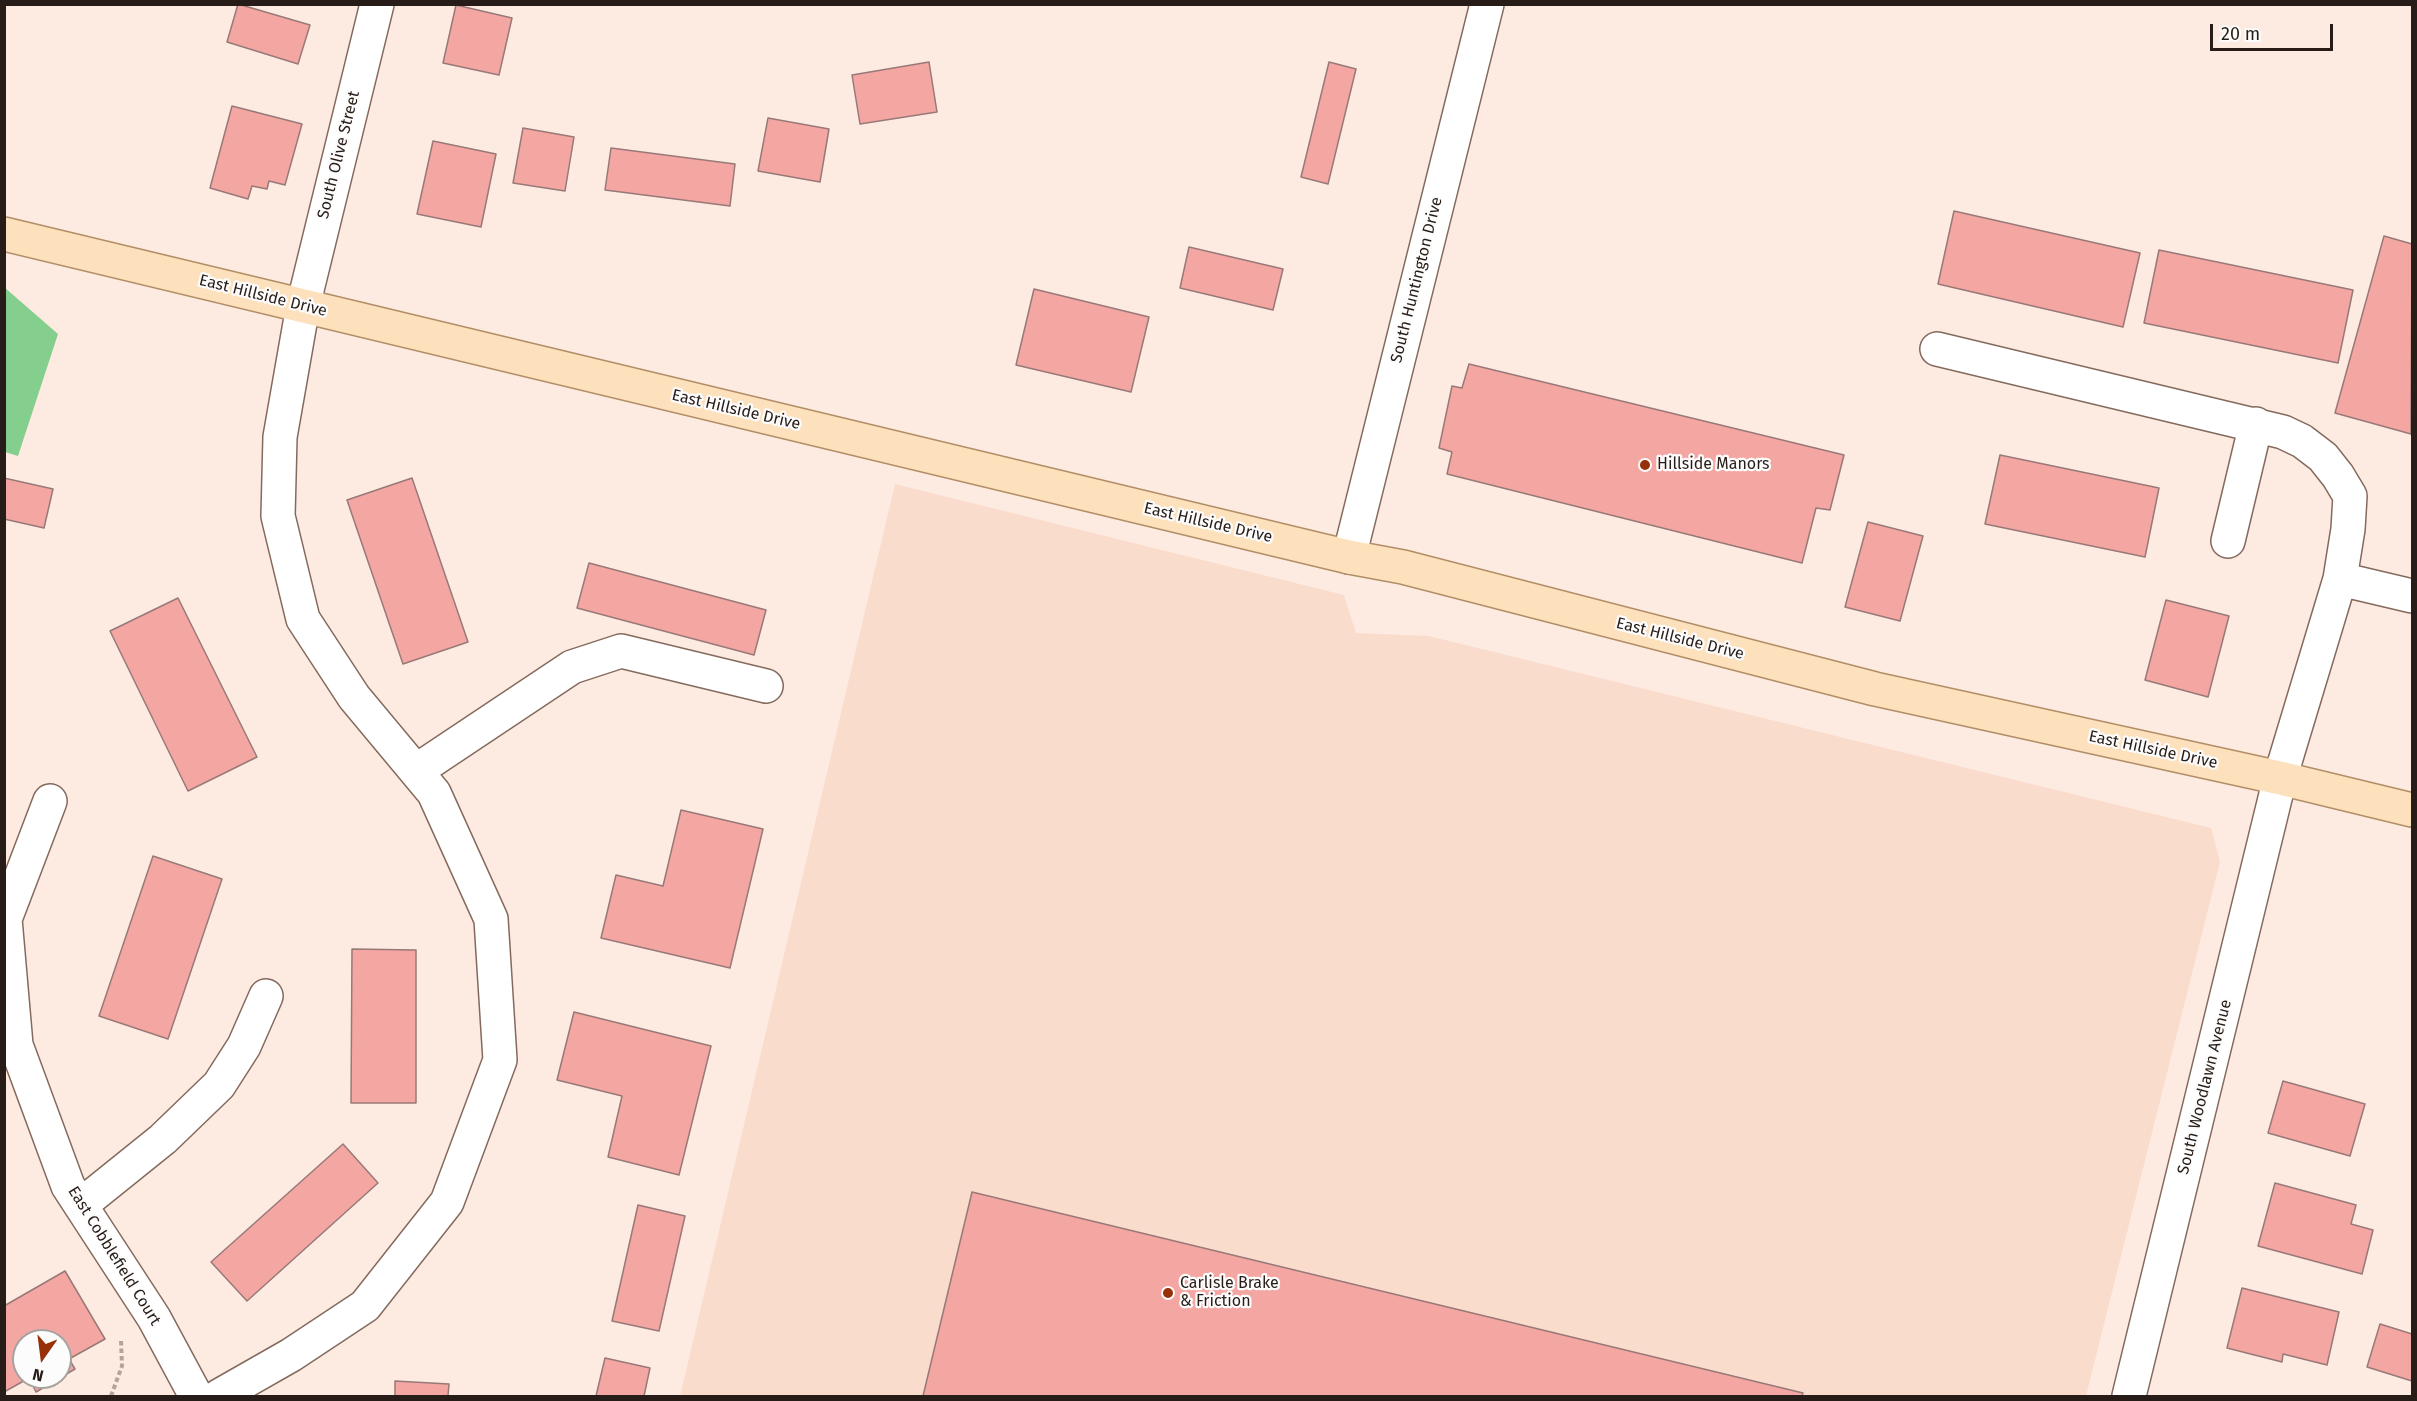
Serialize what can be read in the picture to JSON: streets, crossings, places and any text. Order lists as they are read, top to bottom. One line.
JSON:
{"streets":{"main road":["East Hillside Drive"],"street":["South Olive Street","South Huntington Drive","South Woodlawn Avenue","East Cobblefield Court"]},"crossings":[["South Olive Street","East Hillside Drive"],["South Huntington Drive","East Hillside Drive"],["East Hillside Drive","South Woodlawn Avenue"]],"places":["Hillside Manors","Carlisle Brake & Friction"],"scale_bar":"20 m","north":"bottom"}
